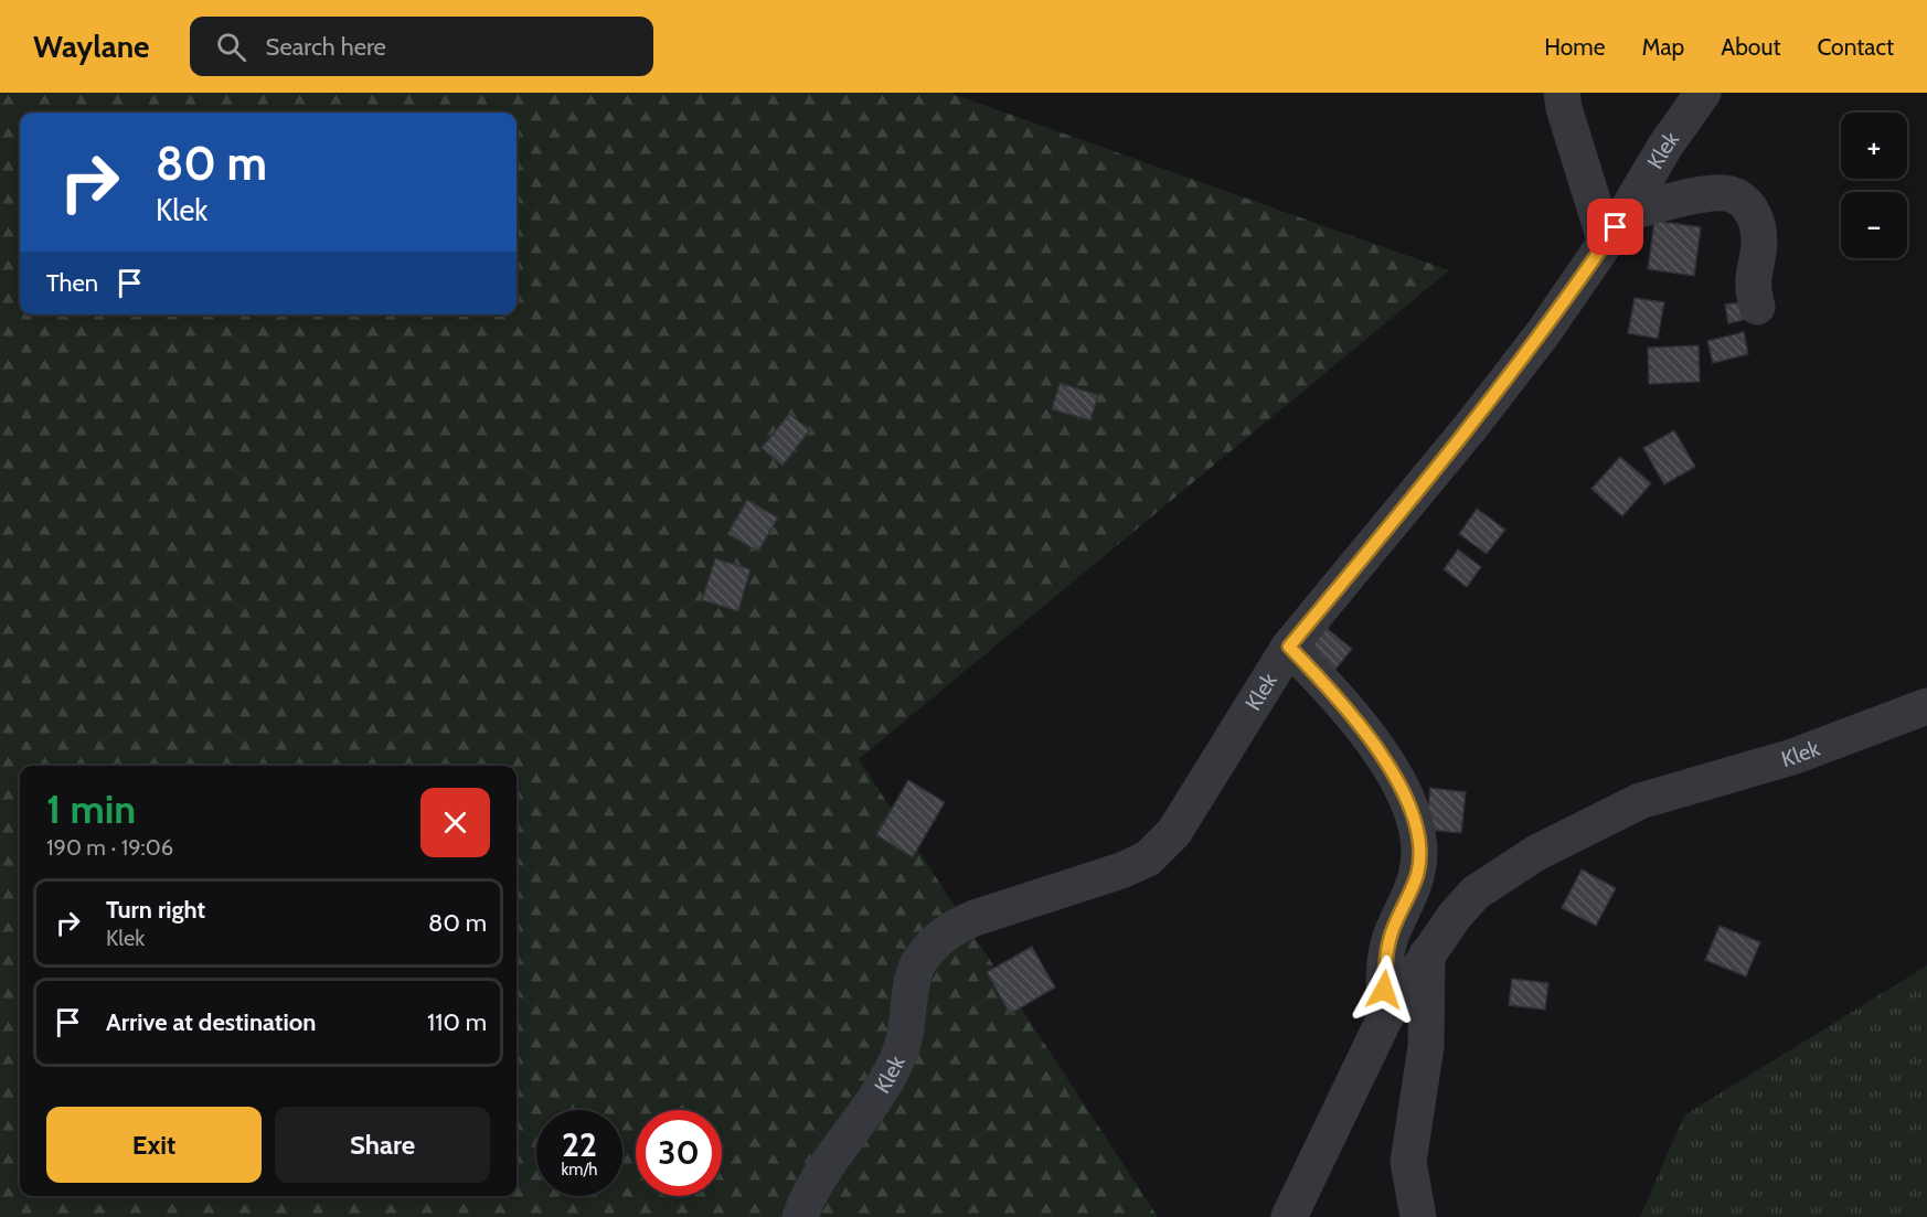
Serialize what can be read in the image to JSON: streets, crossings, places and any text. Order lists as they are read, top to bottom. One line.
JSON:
{"streets":{"street":["Klek"]},"page":{"header":"Waylane","search":"Search here","nav":["Home","Map","About","Contact"],"map_buttons":["+","−"],"turn":["80 m","Klek"],"then":"Then","heading":["1 min","190 m · 19:06"],"list":[{"name":"Turn right","note":"Klek","value":"80 m"},{"name":"Arrive at destination","value":"110 m"}],"buttons":["Exit","Share"],"speed":"22 km/h","limit":"30"}}
